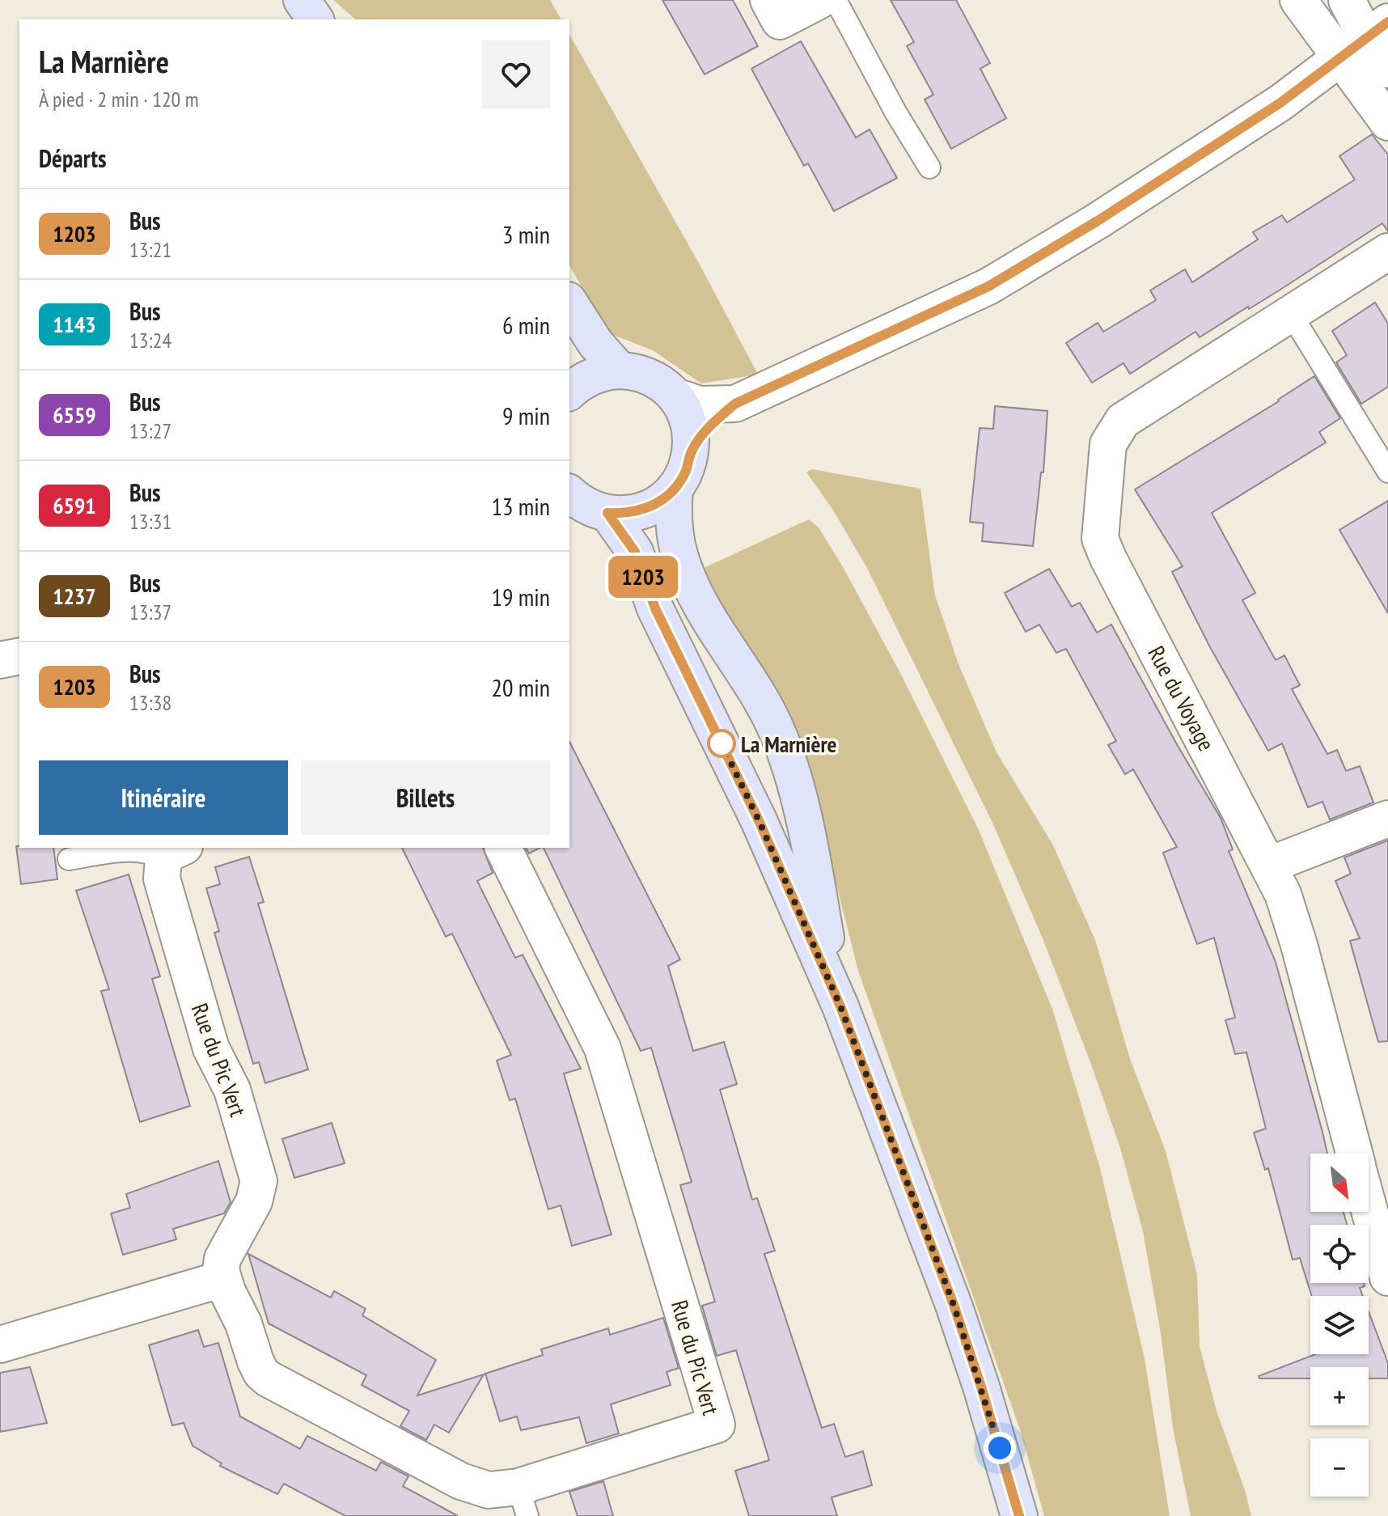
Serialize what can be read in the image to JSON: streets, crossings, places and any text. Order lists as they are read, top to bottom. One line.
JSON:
{"streets":{"street":["Rue du Voyage","Rue du Pic Vert"]},"places":["La Marnière"],"lines":["bus line 1203"],"north":"bottom right","page":{"on_map":"1203","heading":[["La Marnière","À pied · 2 min · 120 m"],"Départs"],"list":[{"mark":"1203","name":"Bus","note":"13:21","value":"3 min"},{"mark":"1143","name":"Bus","note":"13:24","value":"6 min"},{"mark":"6559","name":"Bus","note":"13:27","value":"9 min"},{"mark":"6591","name":"Bus","note":"13:31","value":"13 min"},{"mark":"1237","name":"Bus","note":"13:37","value":"19 min"},{"mark":"1203","name":"Bus","note":"13:38","value":"20 min"}],"buttons":["Itinéraire","Billets"],"map_buttons":["+","−"]}}
